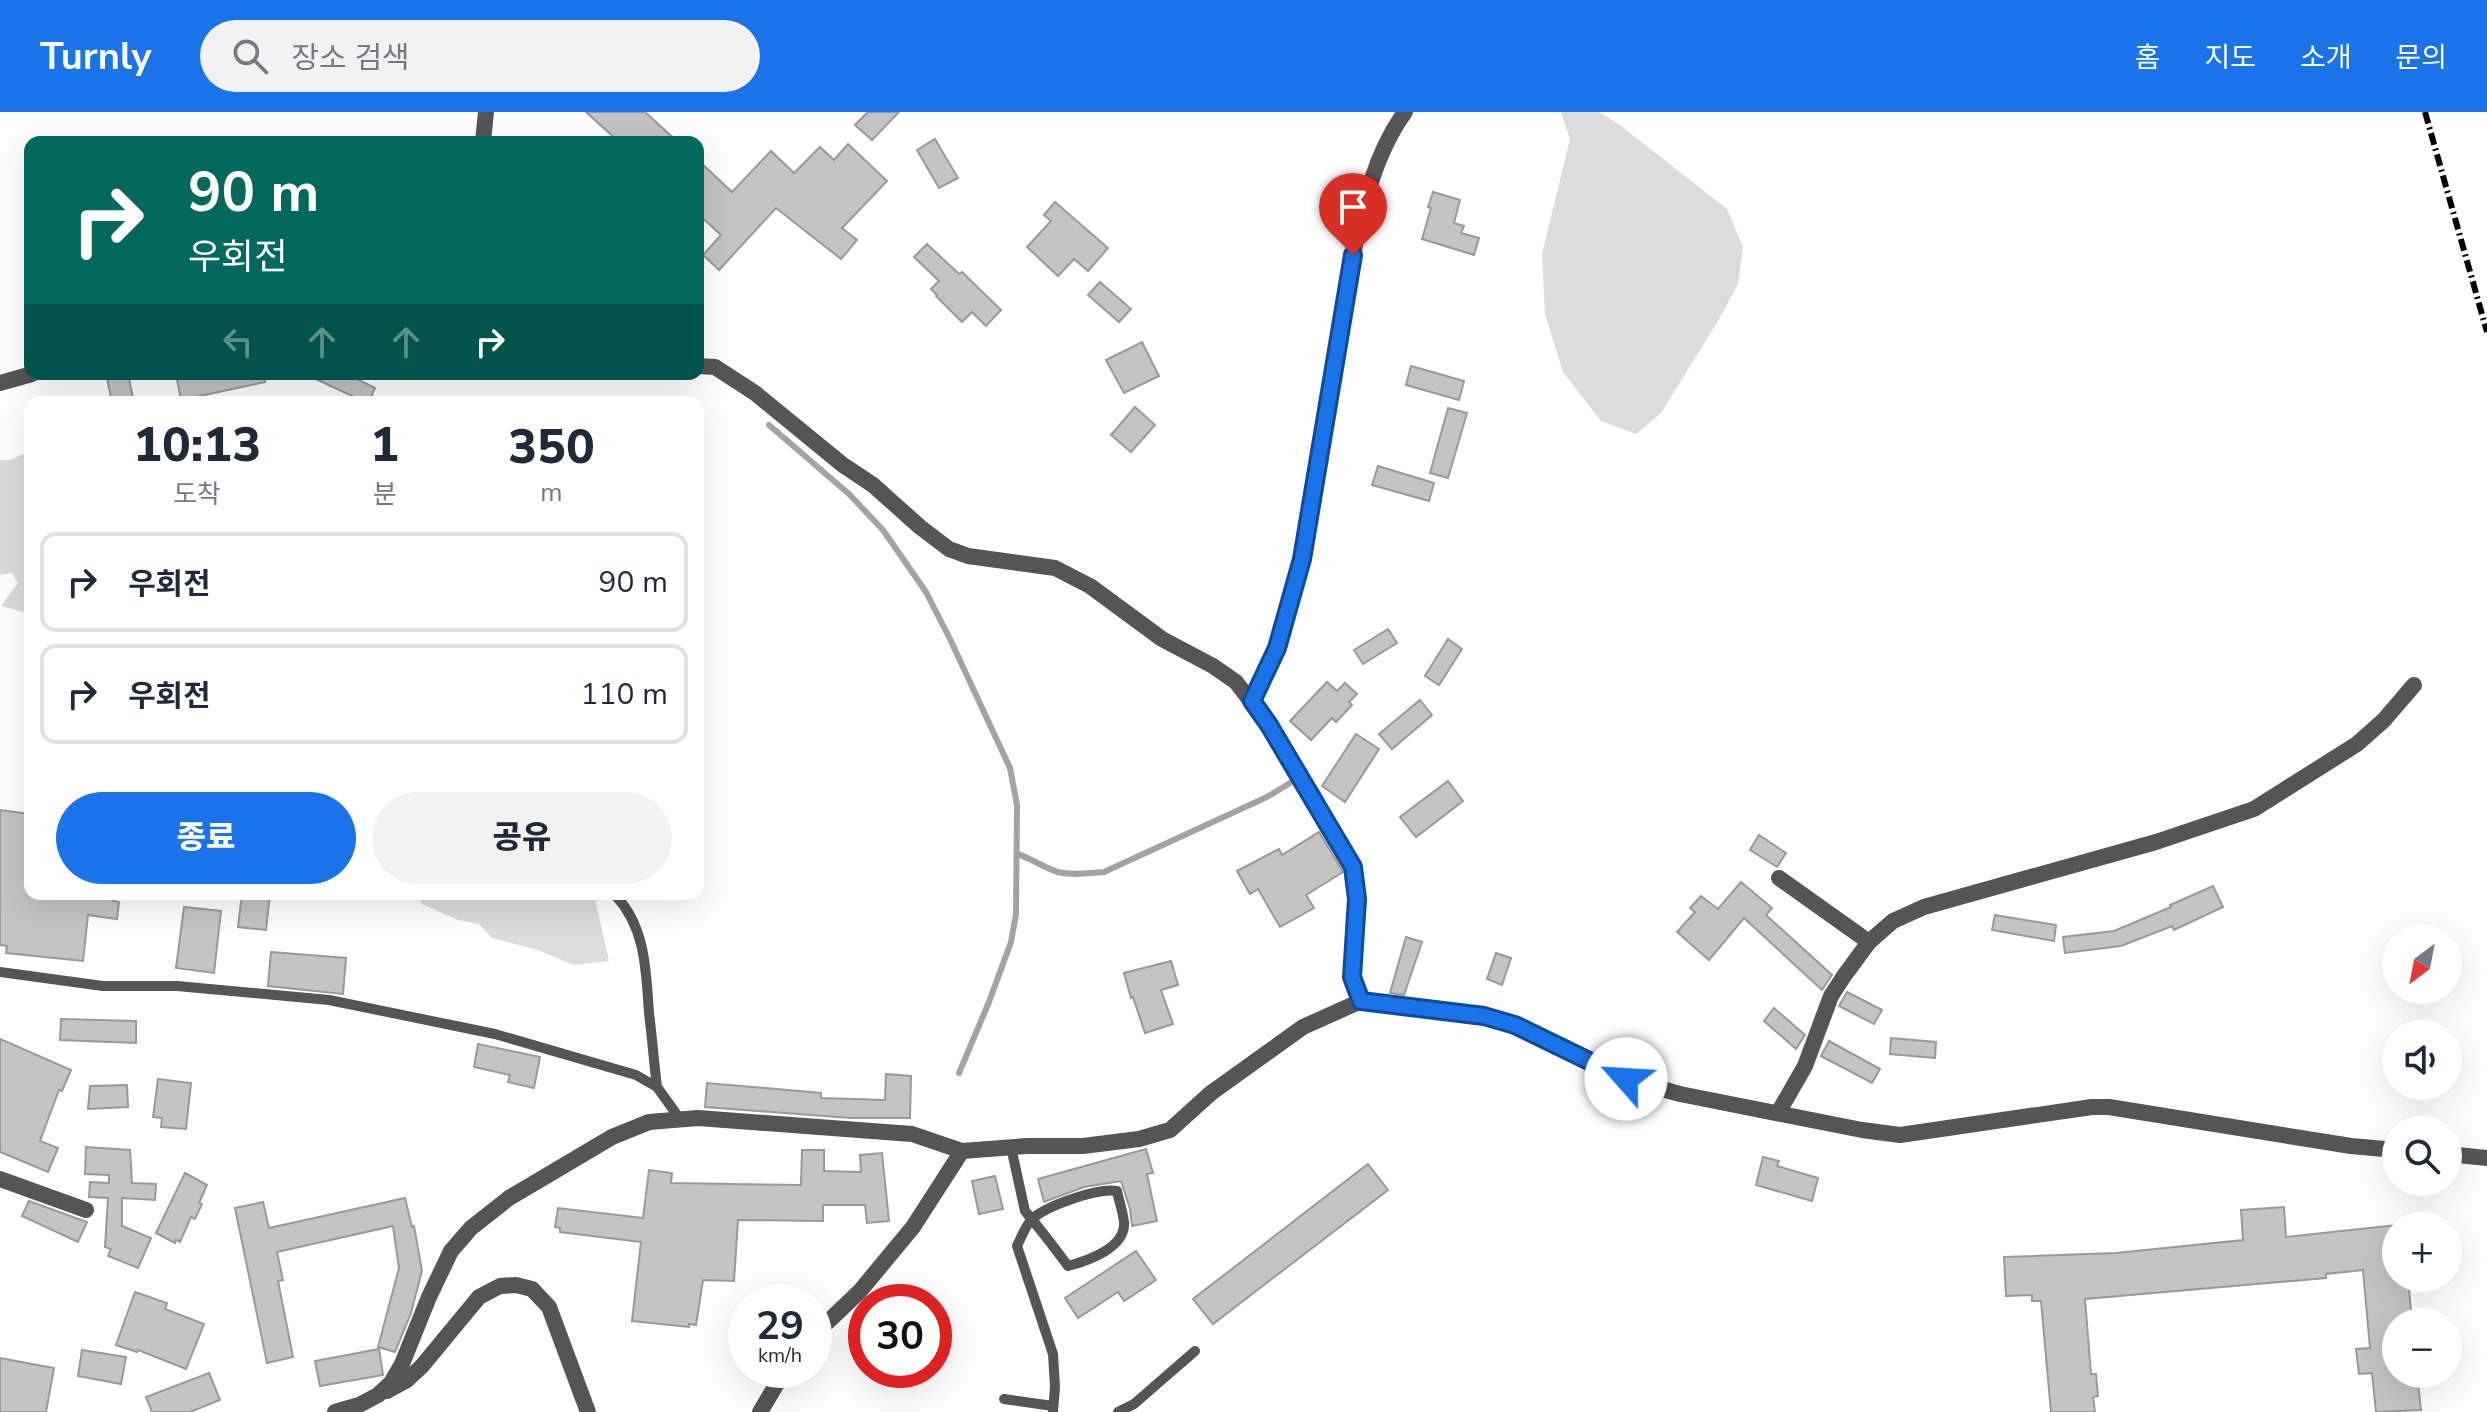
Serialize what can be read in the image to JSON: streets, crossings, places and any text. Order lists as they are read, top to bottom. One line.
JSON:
{"north":"bottom left","page":{"header":"Turnly","search":"장소 검색","nav":["홈","지도","소개","문의"],"turn":["90 m","우회전"],"eta":["10:13","도착","1","분","350","m"],"list":[{"name":"우회전","value":"90 m"},{"name":"우회전","value":"110 m"}],"buttons":["종료","공유"],"map_buttons":["+","−"],"speed":"29 km/h","limit":"30"}}
